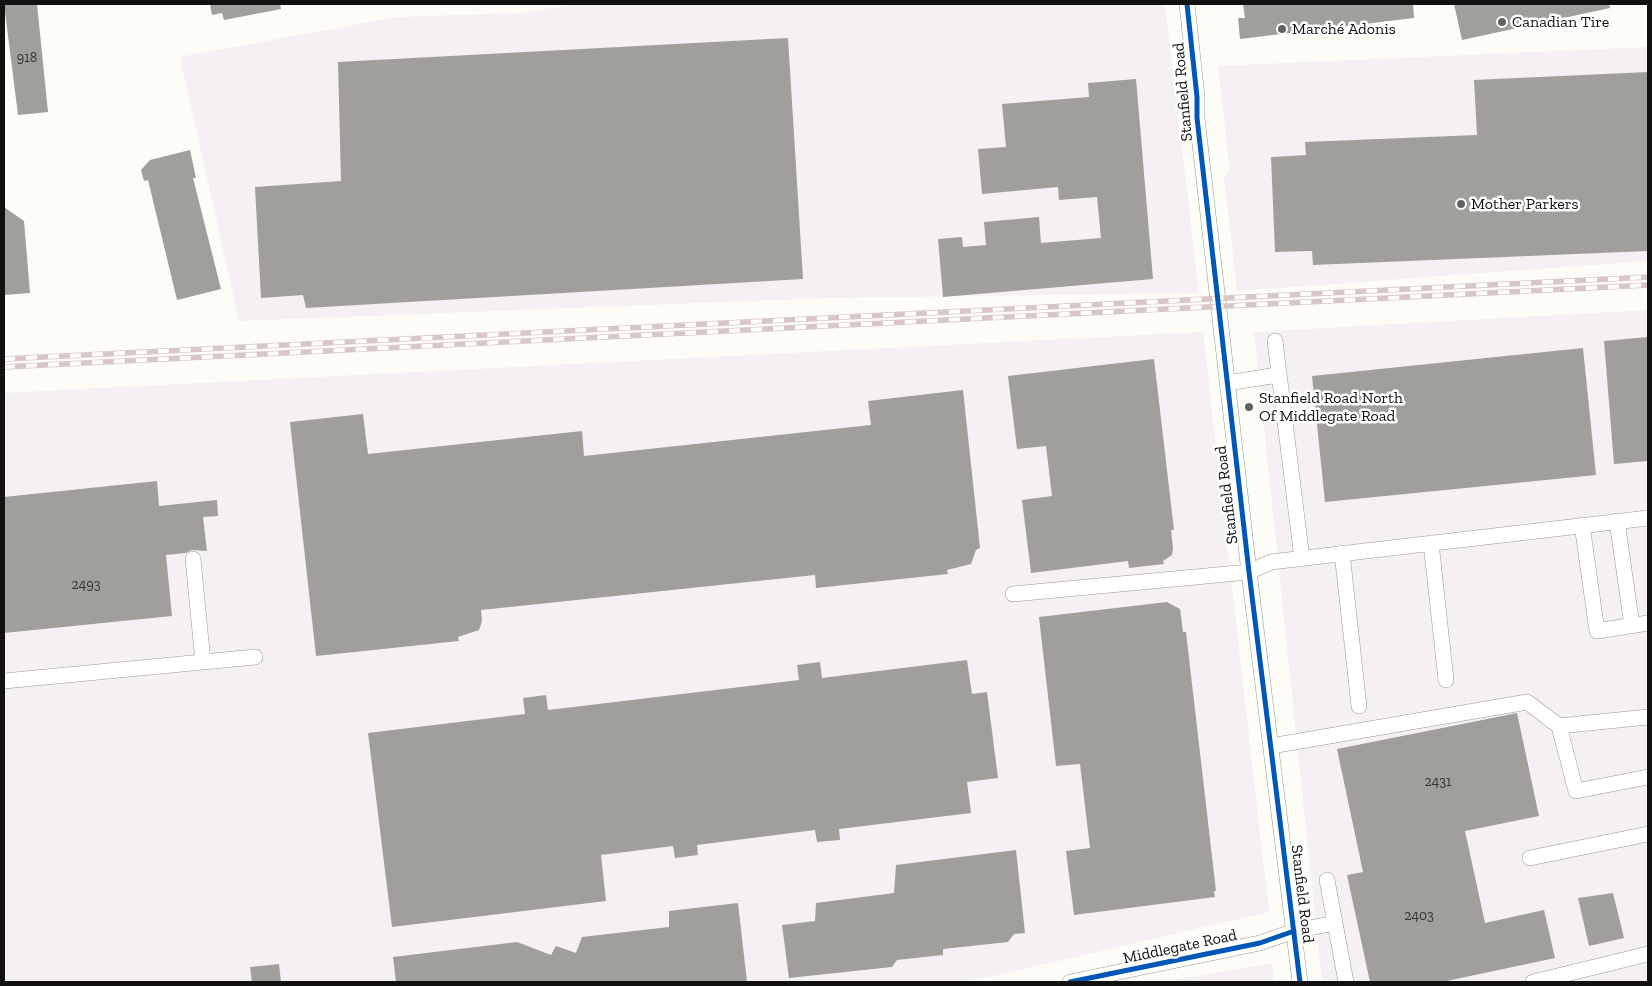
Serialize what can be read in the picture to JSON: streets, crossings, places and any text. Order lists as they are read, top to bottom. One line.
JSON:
{"streets":{"street":["Stanfield Road","Middlegate Road"]},"crossings":[["Stanfield Road","Middlegate Road"]],"places":["Canadian Tire","Marché Adonis","Mother Parkers","Stanfield Road North Of Middlegate Road"],"house_numbers":["918","2493","2431","2403"]}
